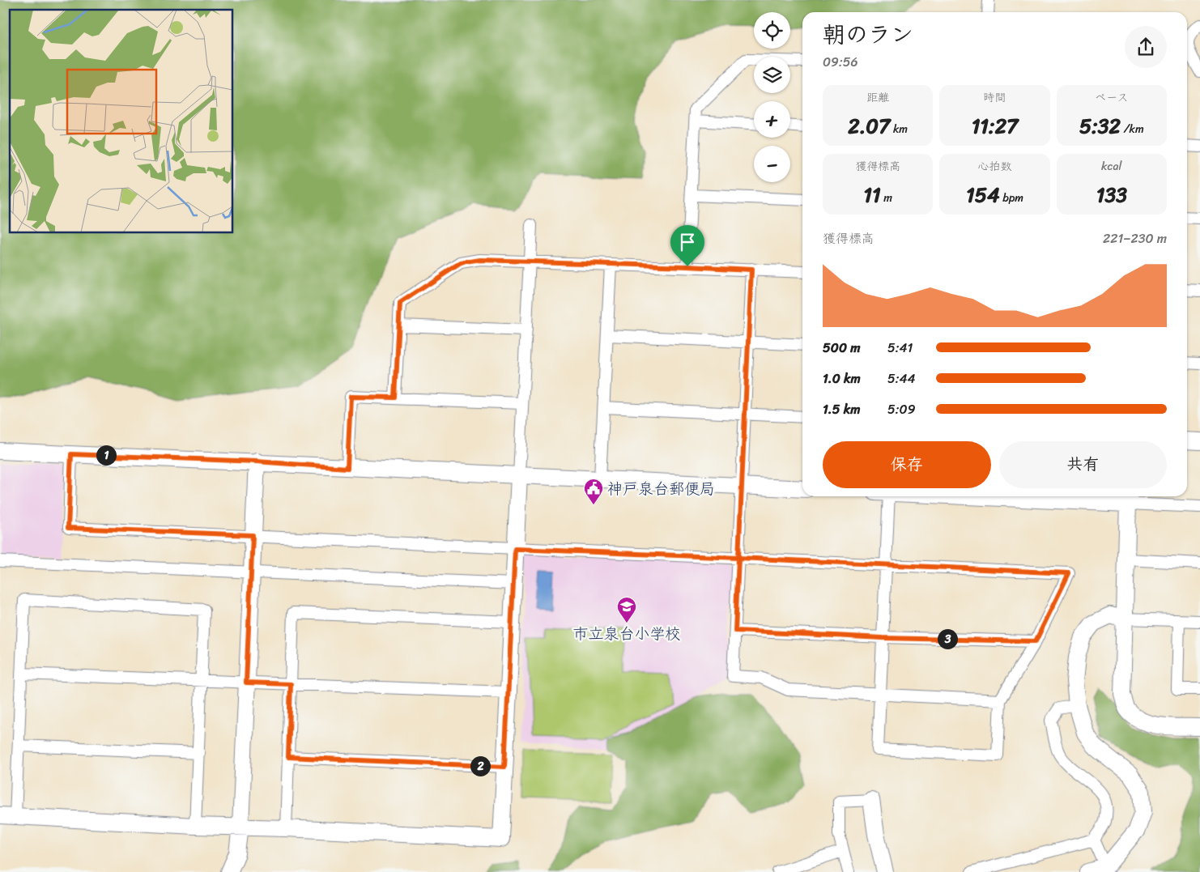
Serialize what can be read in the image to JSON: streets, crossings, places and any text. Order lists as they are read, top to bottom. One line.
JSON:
{"places":{"public building":["神戸泉台郵便局"],"school or university":["市立泉台小学校"]},"page":{"map_buttons":["+","−"],"heading":["朝のラン","09:56"],"stats":[["距離","2.07 km"],["時間","11:27"],["ペース","5:32 /km"],["獲得標高","11 m"],["心拍数","154 bpm"],["kcal","133"]],"chart":["獲得標高","221–230 m"],"list":[{"name":"500 m","note":"5:41"},{"name":"1.0 km","note":"5:44"},{"name":"1.5 km","note":"5:09"}],"buttons":["保存","共有"],"pins":["1","3","2"]}}
